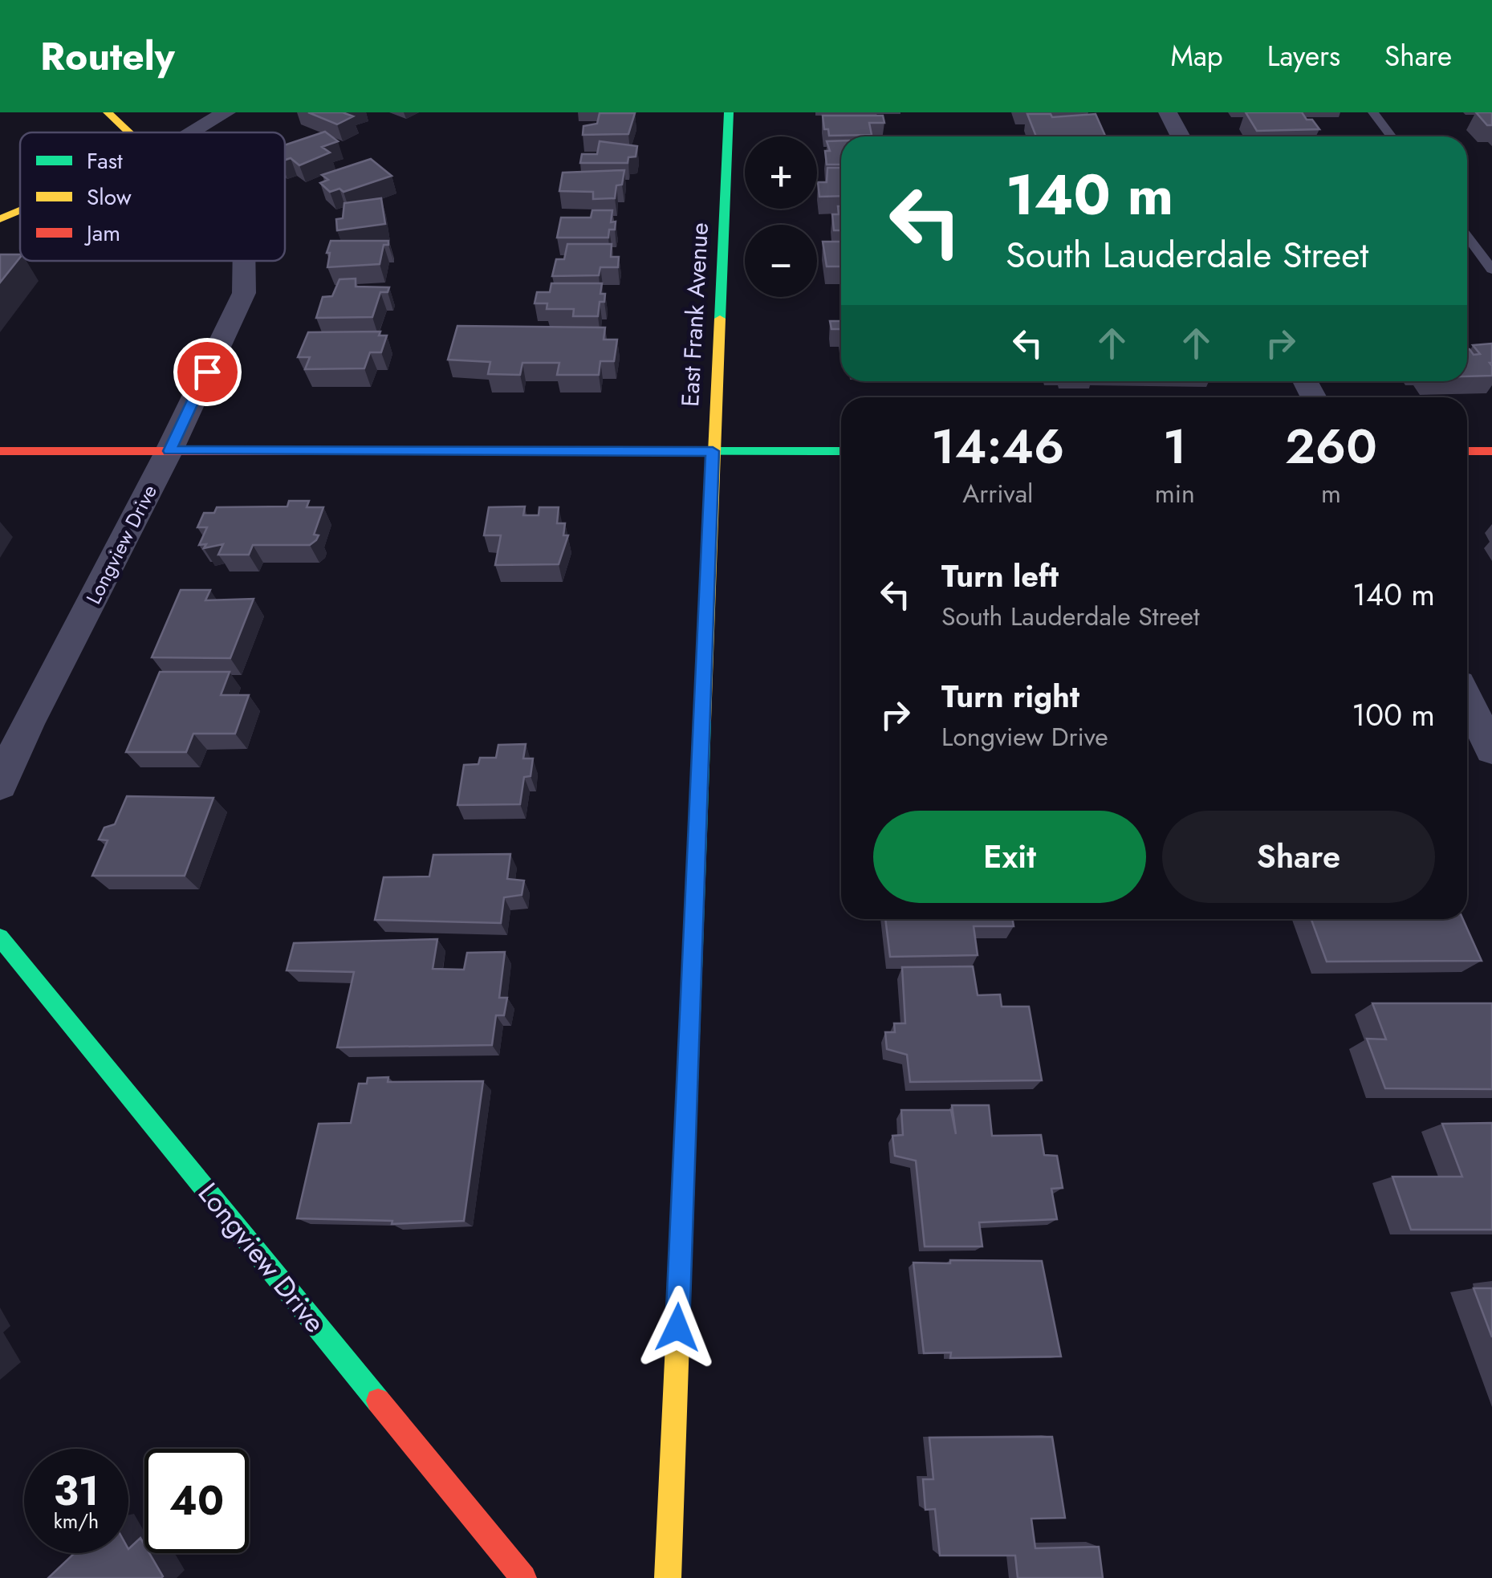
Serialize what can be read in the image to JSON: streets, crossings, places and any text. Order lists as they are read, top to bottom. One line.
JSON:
{"streets":{"street":["East Frank Avenue","Longview Drive"]},"legend":["Fast","Slow","Jam"],"page":{"header":"Routely","nav":["Map","Layers","Share"],"map_buttons":["+","−"],"turn":["140 m","South Lauderdale Street"],"eta":["14:46","Arrival","1","min","260","m"],"list":[{"name":"Turn left","note":"South Lauderdale Street","value":"140 m"},{"name":"Turn right","note":"Longview Drive","value":"100 m"}],"buttons":["Exit","Share"],"speed":"31 km/h","limit":"40"}}
